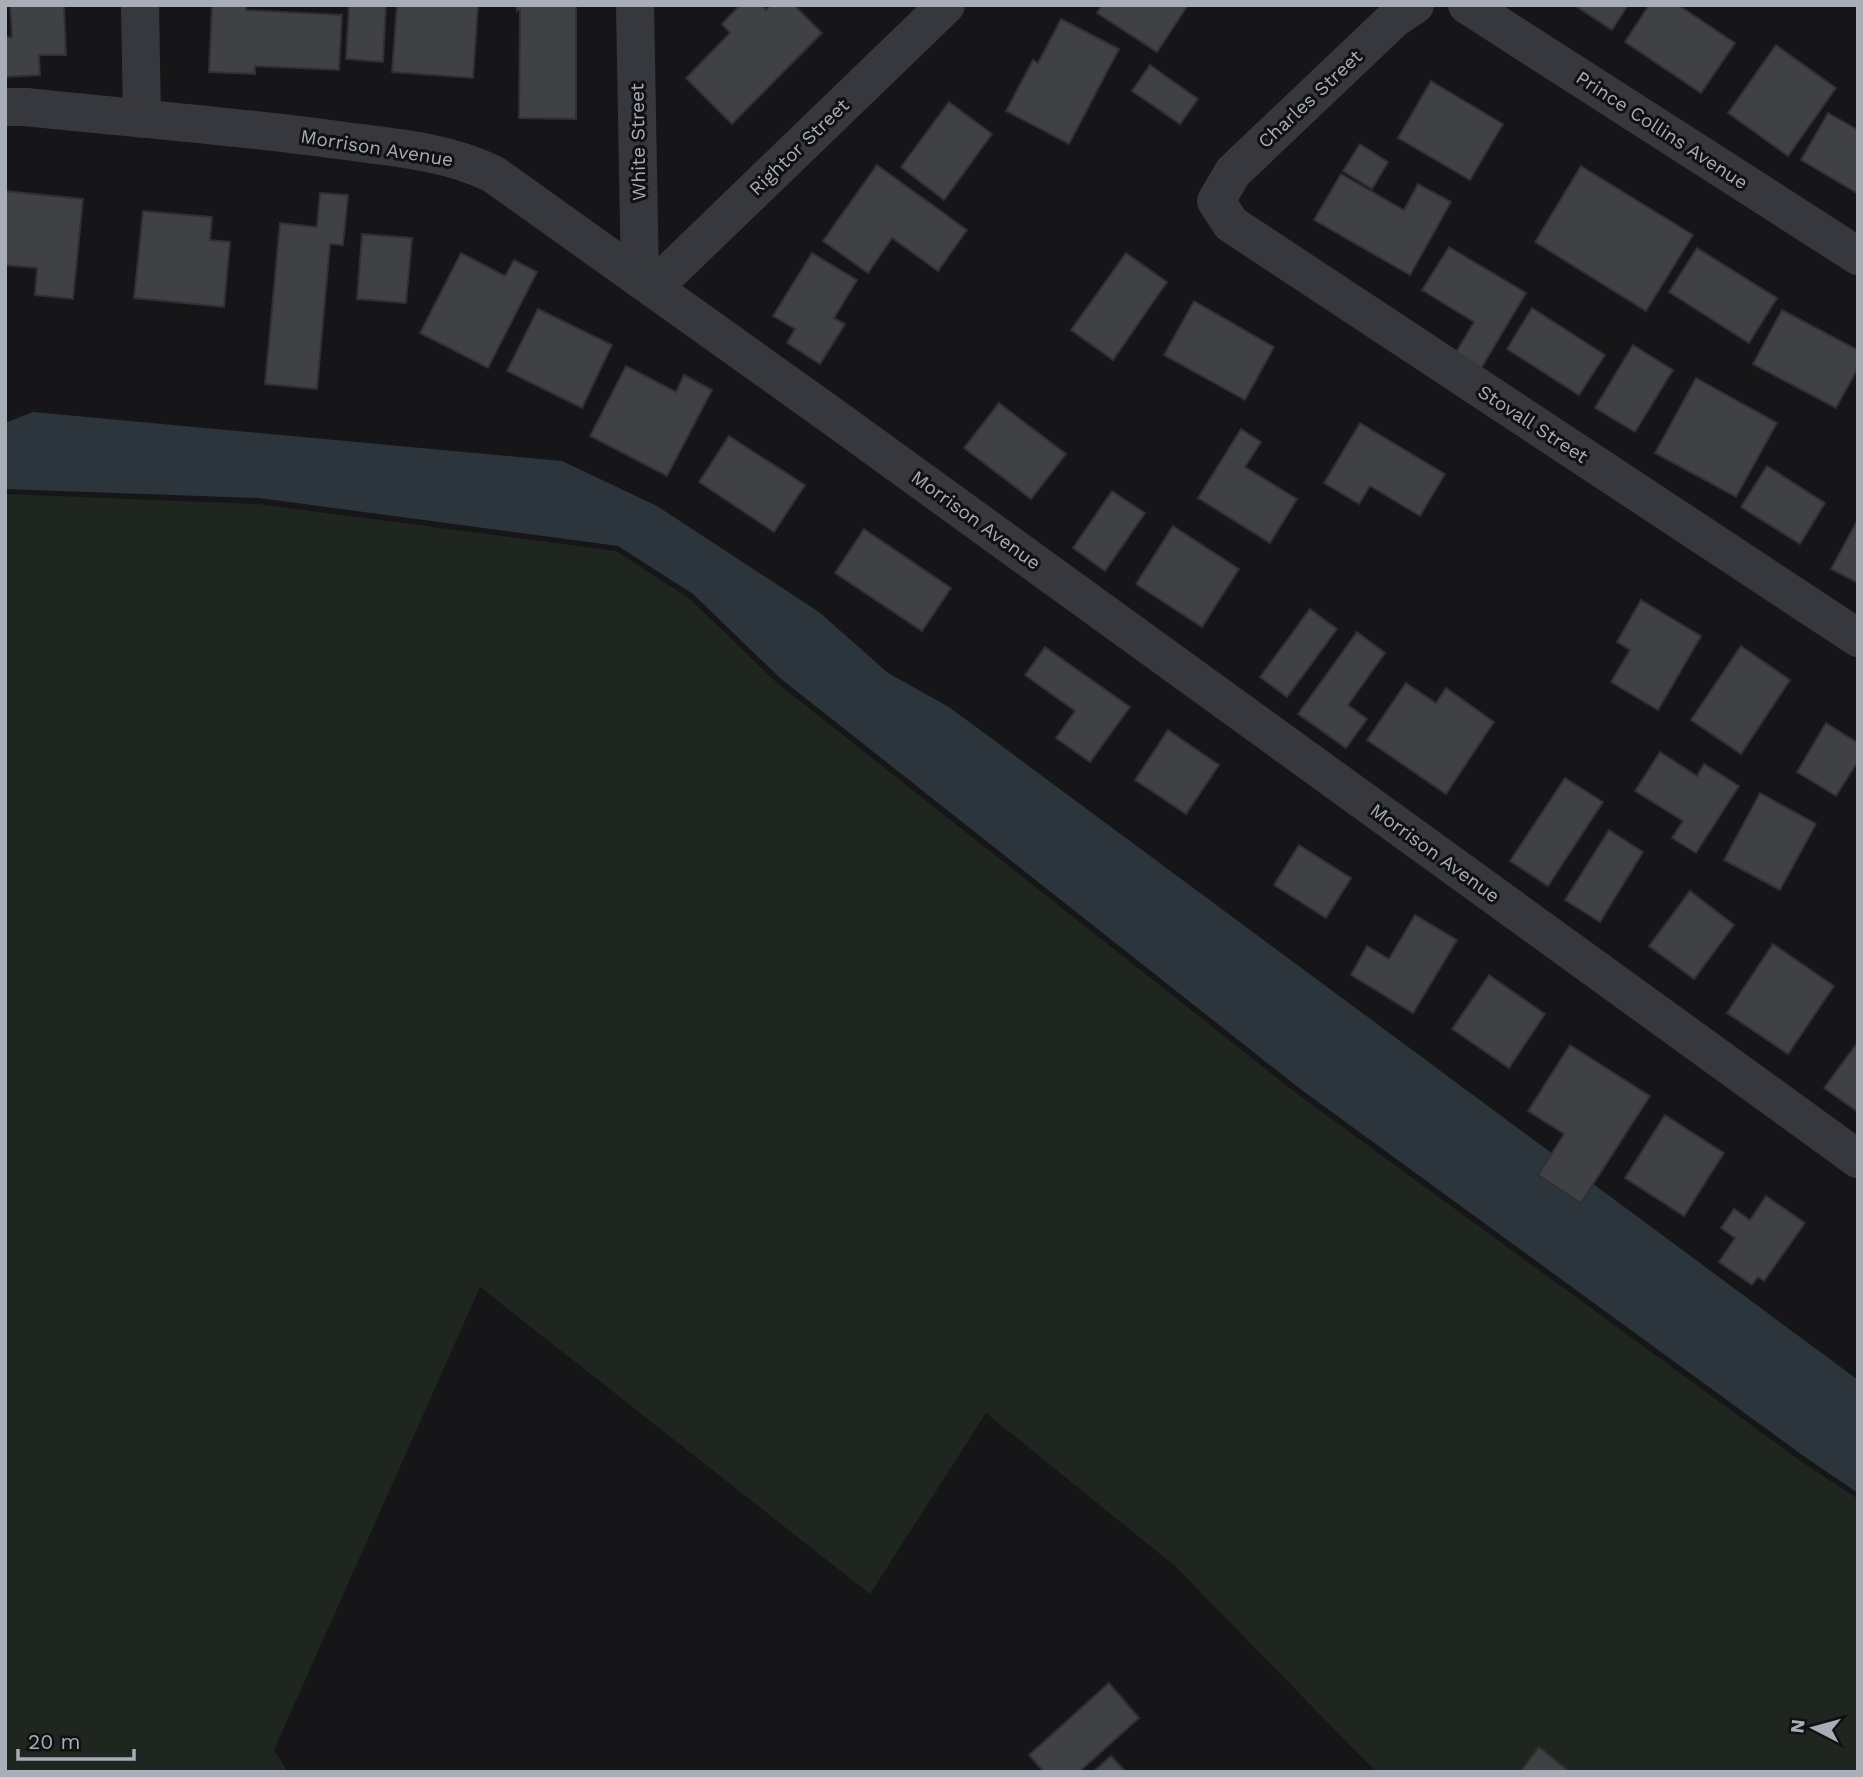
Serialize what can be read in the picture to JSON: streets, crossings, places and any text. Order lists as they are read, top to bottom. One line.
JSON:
{"streets":{"street":["Charles Street","Prince Collins Avenue","White Street","Rightor Street","Morrison Avenue","Stovall Street"]},"crossings":[["Charles Street","Stovall Street"],["White Street","Rightor Street"],["White Street","Morrison Avenue"],["Rightor Street","Morrison Avenue"]],"scale_bar":"20 m","north":"left"}
